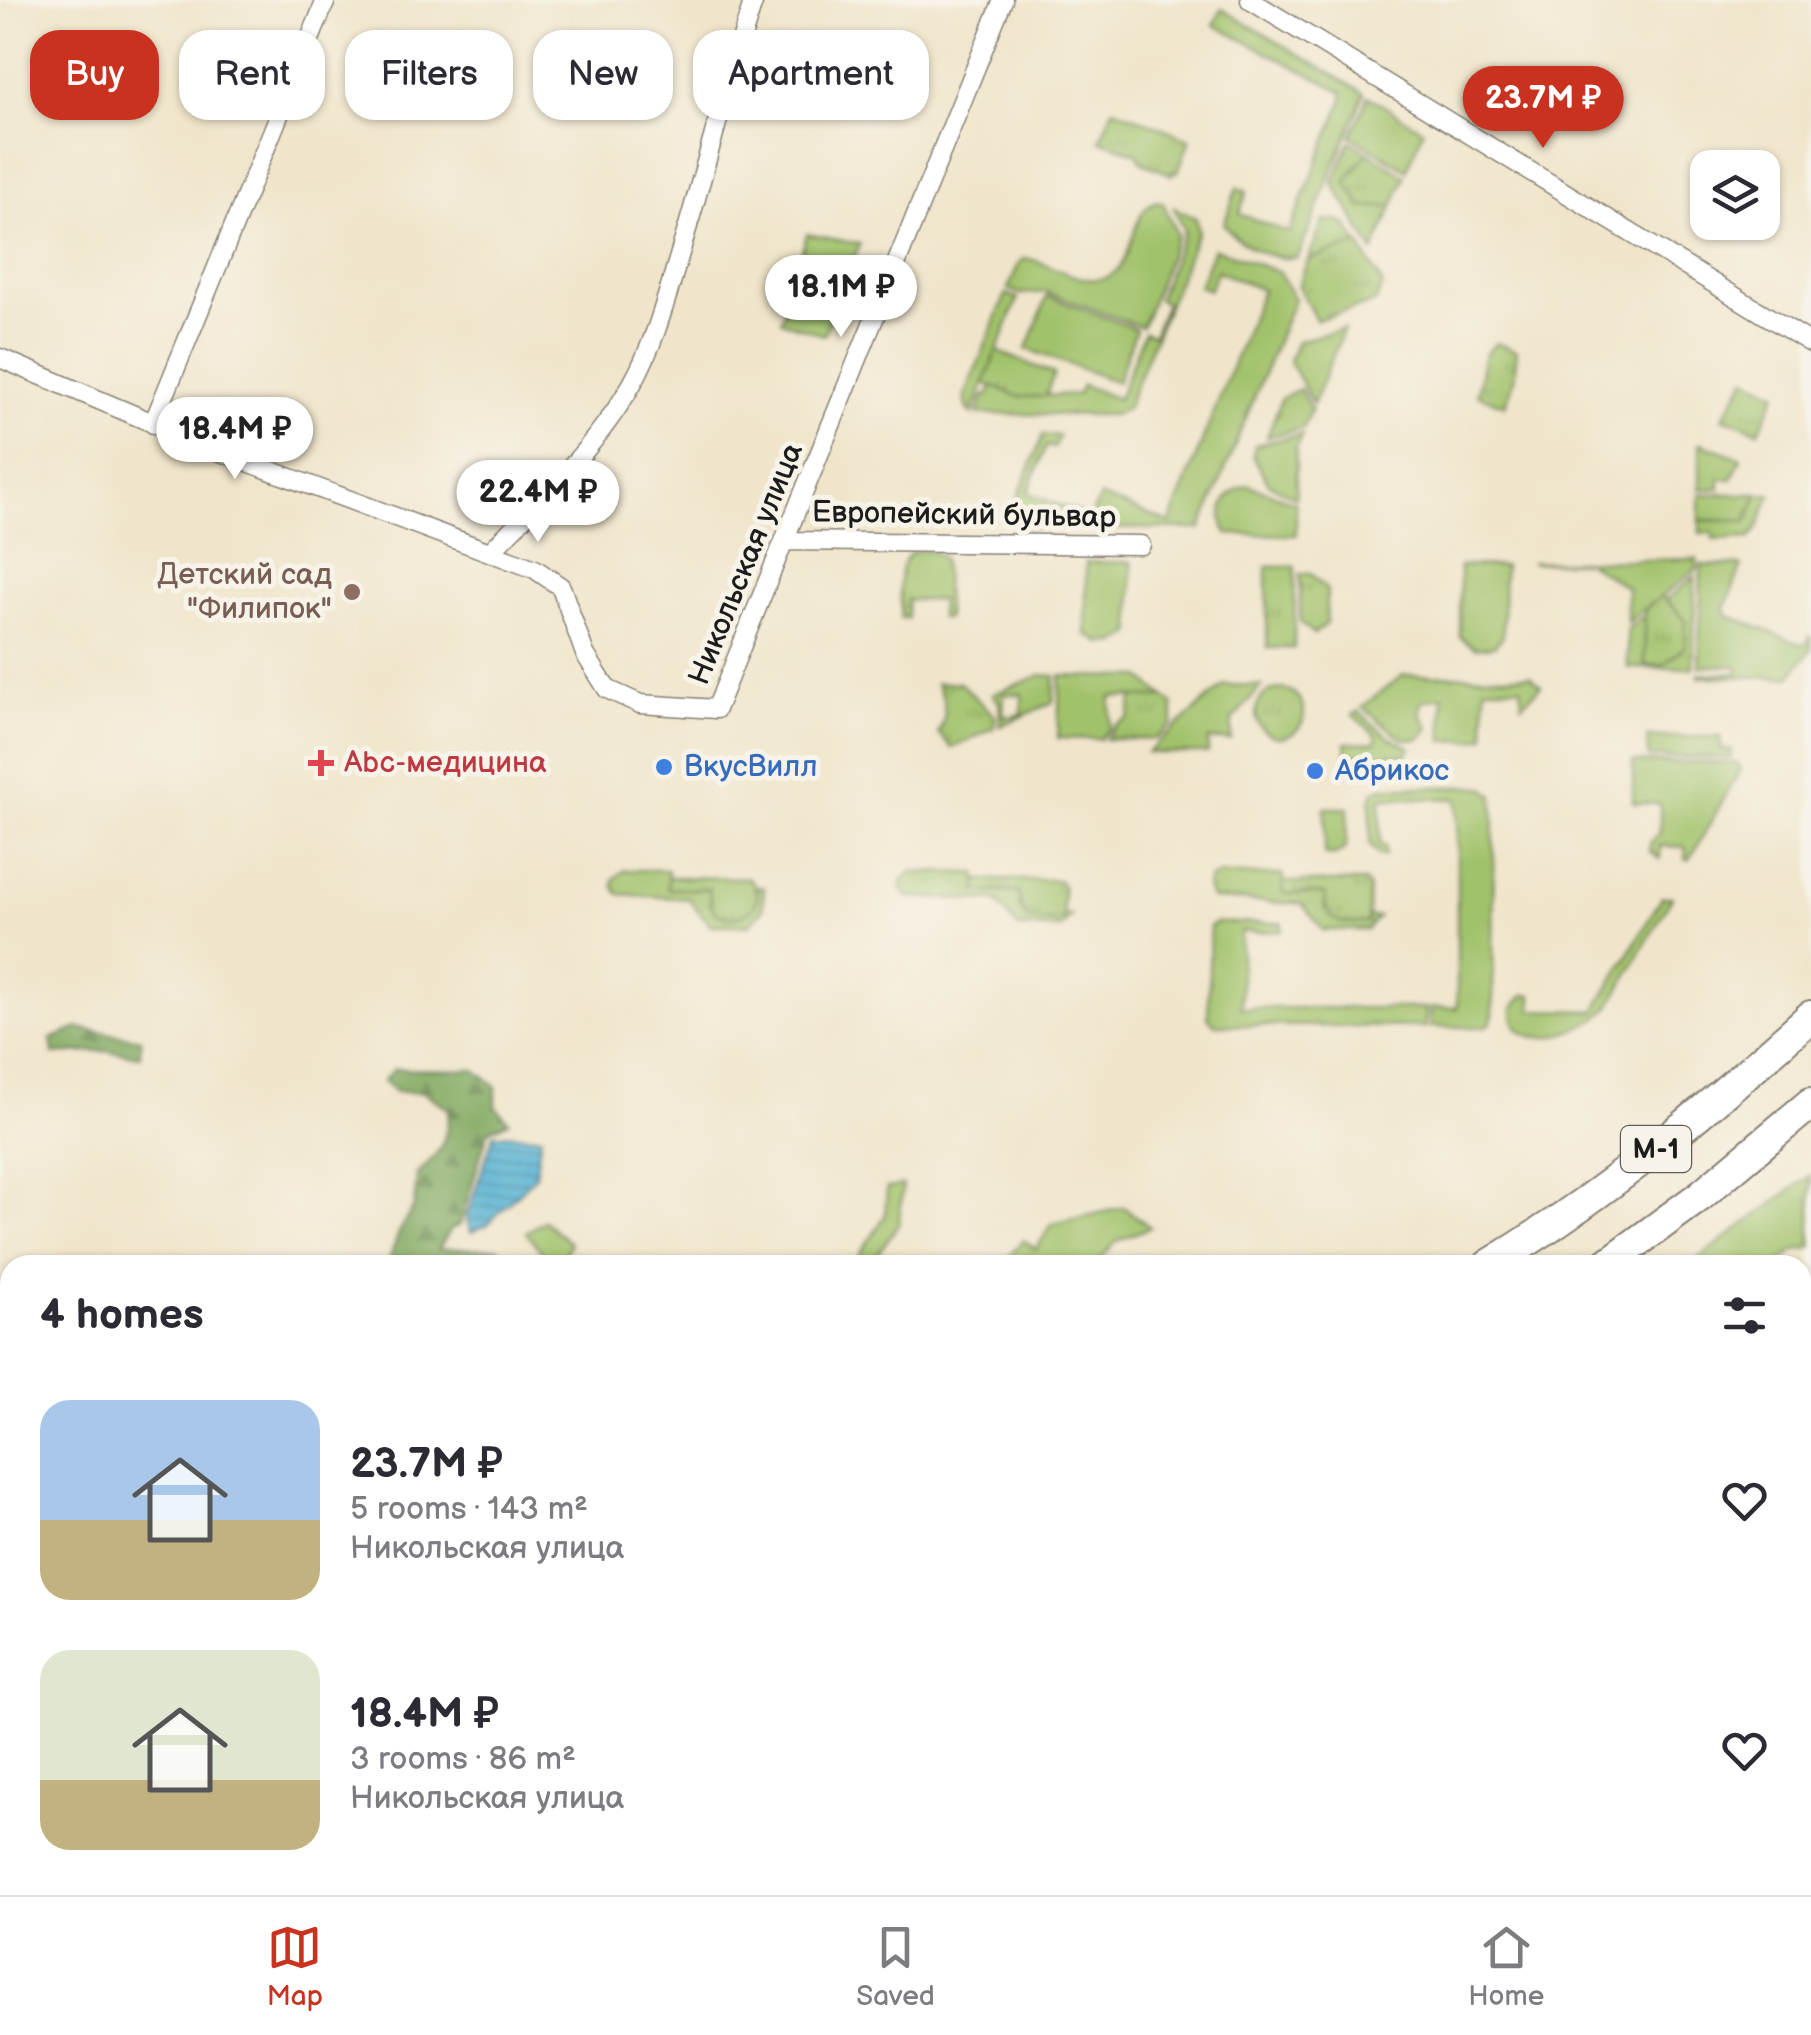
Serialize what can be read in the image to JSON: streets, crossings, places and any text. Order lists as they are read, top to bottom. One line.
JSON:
{"streets":{"highway":["М-1"],"street":["Европейский бульвар","Никольская улица"]},"crossings":[["Европейский бульвар","Никольская улица"]],"places":{"other":["Детский сад \"Филипок\"","ВкусВилл","Абрикос"],"health":["Abc-медицина"]},"page":{"chip":["Buy","Rent","Filters","New","Apartment"],"price":["23.7M ₽","18.1M ₽","18.4M ₽","22.4M ₽"],"heading":"4 homes","list":[{"name":"23.7M ₽","note":"5 rooms · 143 m² · Никольская улица"},{"name":"18.4M ₽","note":"3 rooms · 86 m² · Никольская улица"}],"tabs":["Map","Saved","Home"]}}
